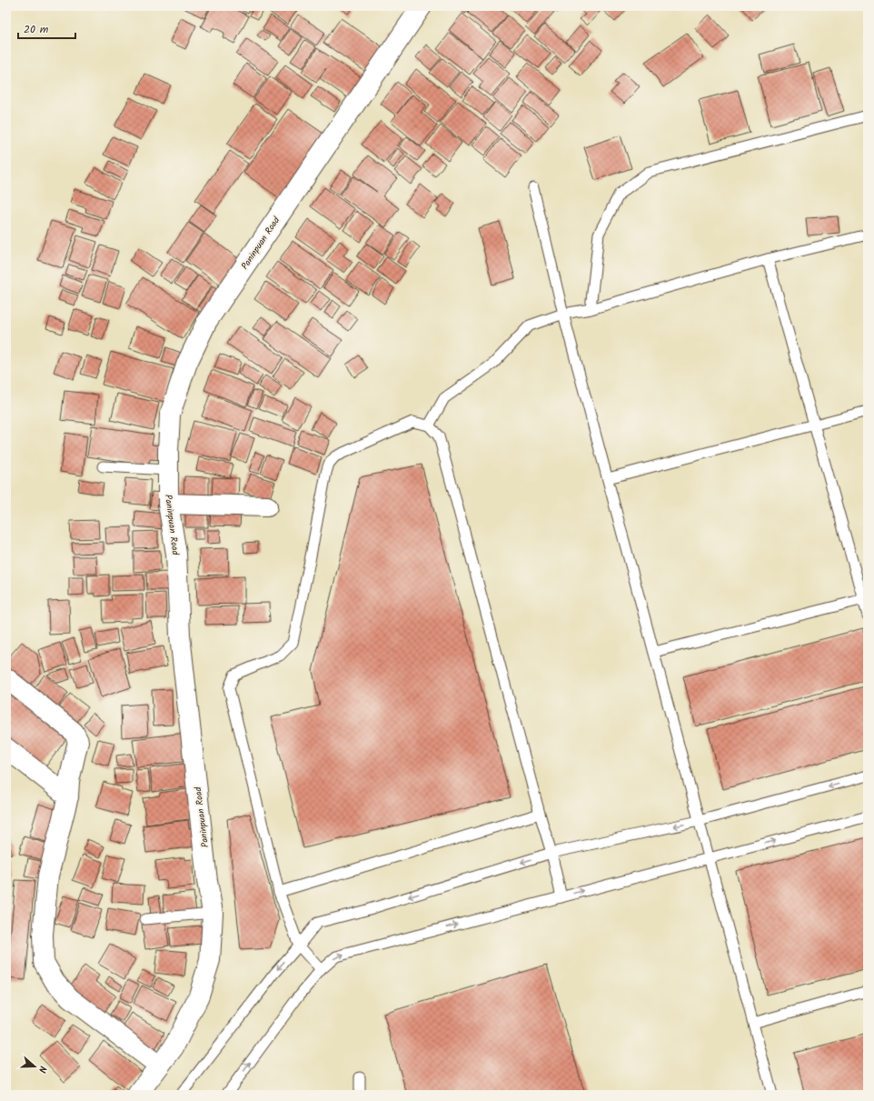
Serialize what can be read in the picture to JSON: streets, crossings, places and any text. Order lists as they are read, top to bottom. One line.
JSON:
{"streets":{"main road":["Paninpuan Road"]},"scale_bar":"20 m","north":"right"}
